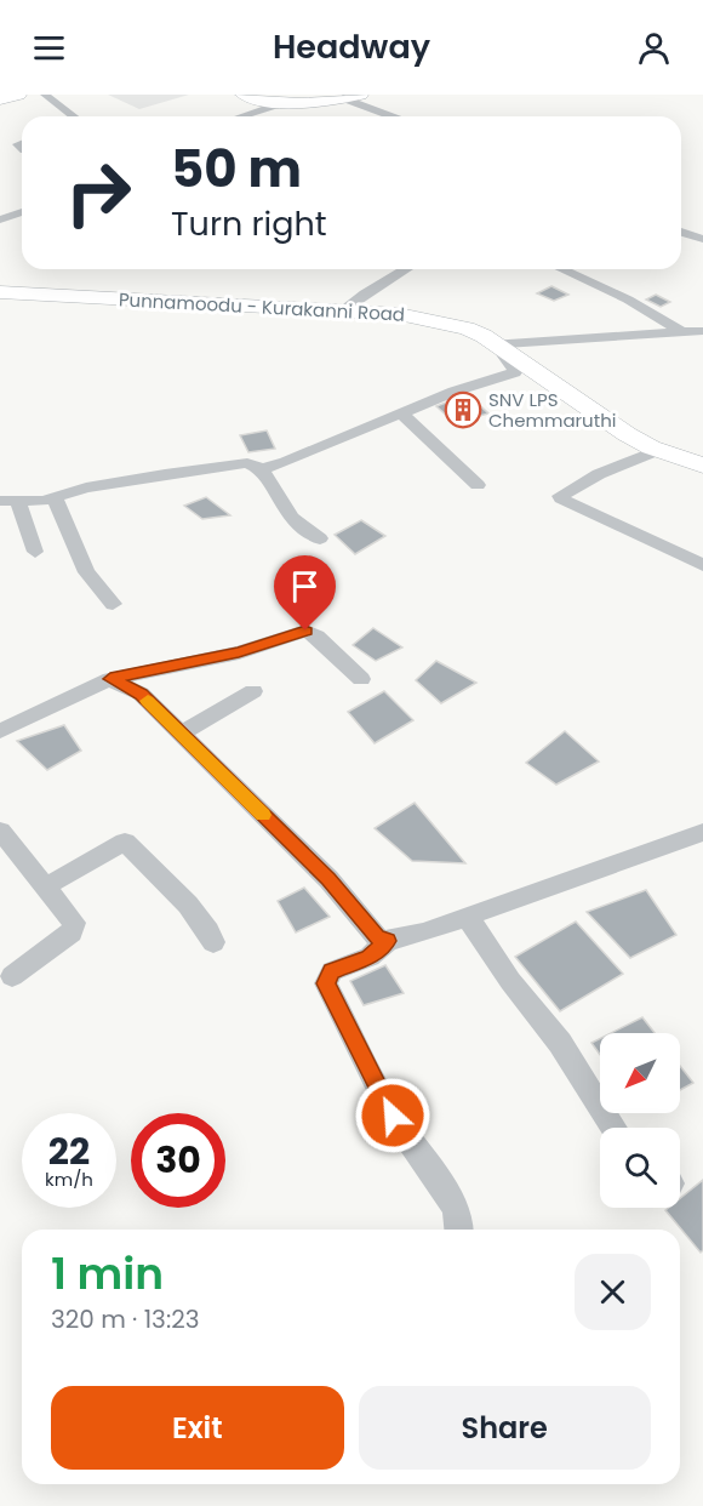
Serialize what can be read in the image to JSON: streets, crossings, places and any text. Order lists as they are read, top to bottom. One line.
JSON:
{"streets":{"main road":["Punnamoodu - Kurakanni Road"]},"places":{"building":["SNV LPS Chemmaruthi"]},"north":"bottom left","page":{"header":"Headway","turn":["50 m","Turn right"],"speed":"22 km/h","limit":"30","heading":["1 min","320 m · 13:23"],"buttons":["Exit","Share"]}}
